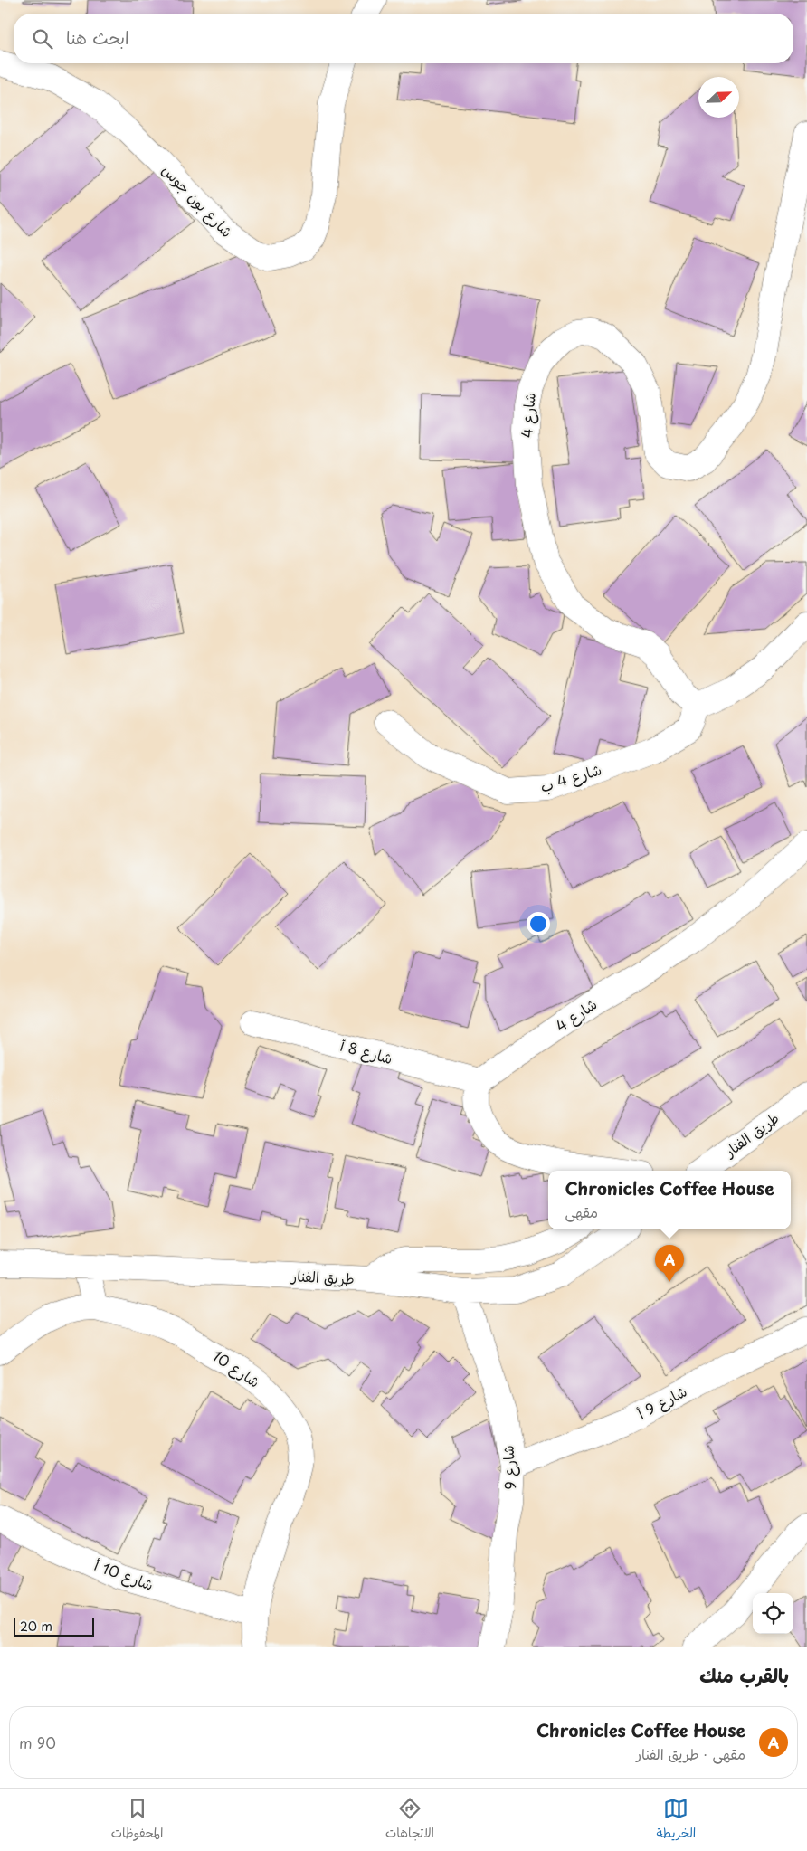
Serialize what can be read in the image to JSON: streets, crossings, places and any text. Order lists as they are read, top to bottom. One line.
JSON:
{"streets":{"street":["شارع بون جوس","شارع 4","شارع 4 ب","شارع 8 أ","طريق الفنار","شارع 10","شارع 9 أ","شارع 9","شارع 10 أ"]},"crossings":[["شارع 4","شارع 4 ب"],["شارع 4","شارع 8 أ"],["طريق الفنار","شارع 9"],["شارع 10","شارع 10 أ"],["شارع 9 أ","شارع 9"]],"scale_bar":"20 m","north":"top right","page":{"search":"ابحث هنا","popup":["Chronicles Coffee House","مقهى"],"pins":"A","scale":"20 m","heading":"بالقرب منك","list":[{"mark":"A","name":"Chronicles Coffee House","note":"مقهى · طريق الفنار","value":"90 m"}],"nav":["الخريطة","الاتجاهات","المحفوظات"]}}
